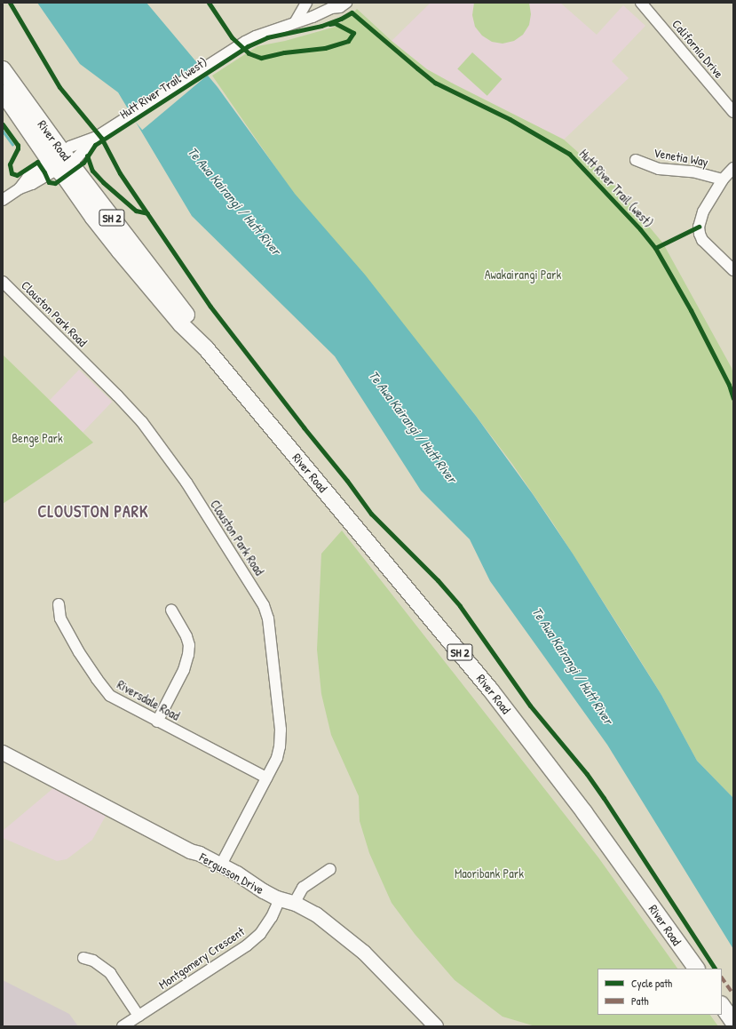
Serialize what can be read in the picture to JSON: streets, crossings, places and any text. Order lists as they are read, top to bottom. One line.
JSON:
{"streets":{"highway":["River Road","SH 2"],"main road":["Fergusson Drive"],"street":["California Drive","Venetia Way","Clouston Park Road","Riversdale Road","Montgomery Crescent"],"cycle path":["Hutt River Trail (west)"]},"crossings":[["Clouston Park Road","Riversdale Road"],["Clouston Park Road","Fergusson Drive"],["Fergusson Drive","Montgomery Crescent"]],"districts":["CLOUSTON PARK"],"water":["Te Awa Kairangi / Hutt River"],"parks":["Awakairangi Park","Benge Park","Maoribank Park"],"legend":["Cycle path","Path"]}
